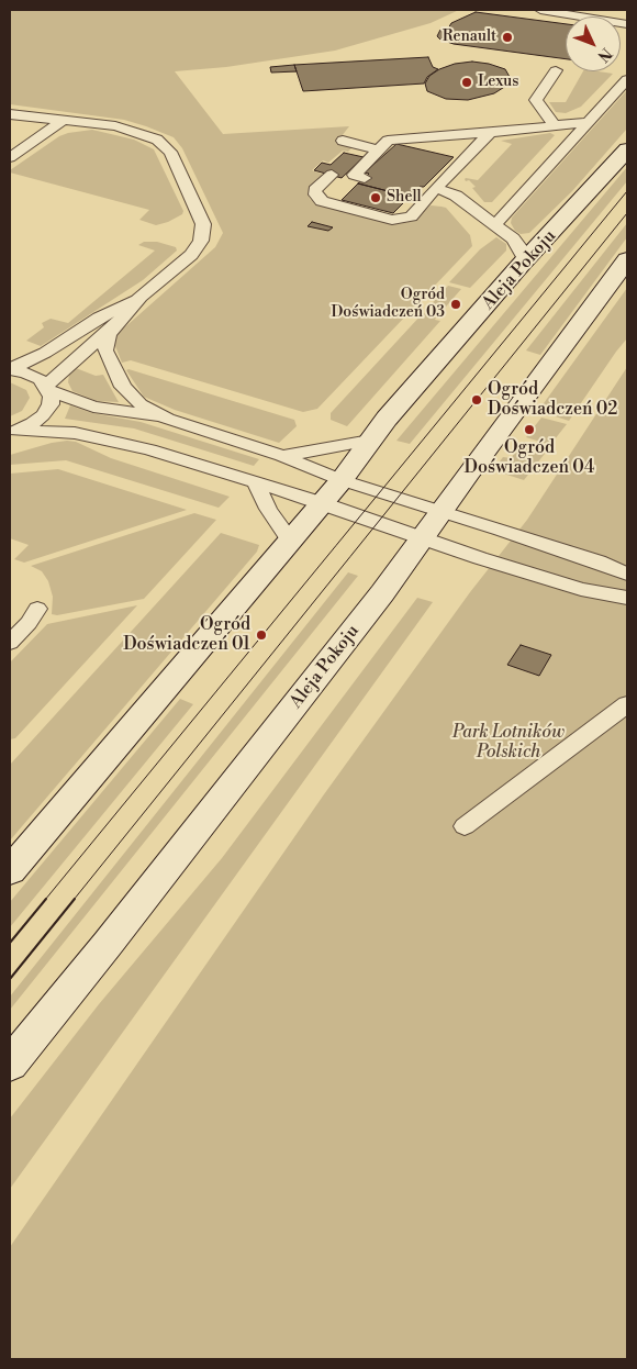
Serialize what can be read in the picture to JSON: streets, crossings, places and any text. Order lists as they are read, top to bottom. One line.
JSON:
{"streets":{"main road":["Aleja Pokoju"]},"parks":["Park Lotników Polskich"],"places":["Renault","Lexus","Shell","Ogród Doświadczeń 03","Ogród Doświadczeń 02","Ogród Doświadczeń 04","Ogród Doświadczeń 01"],"north":"bottom right"}
